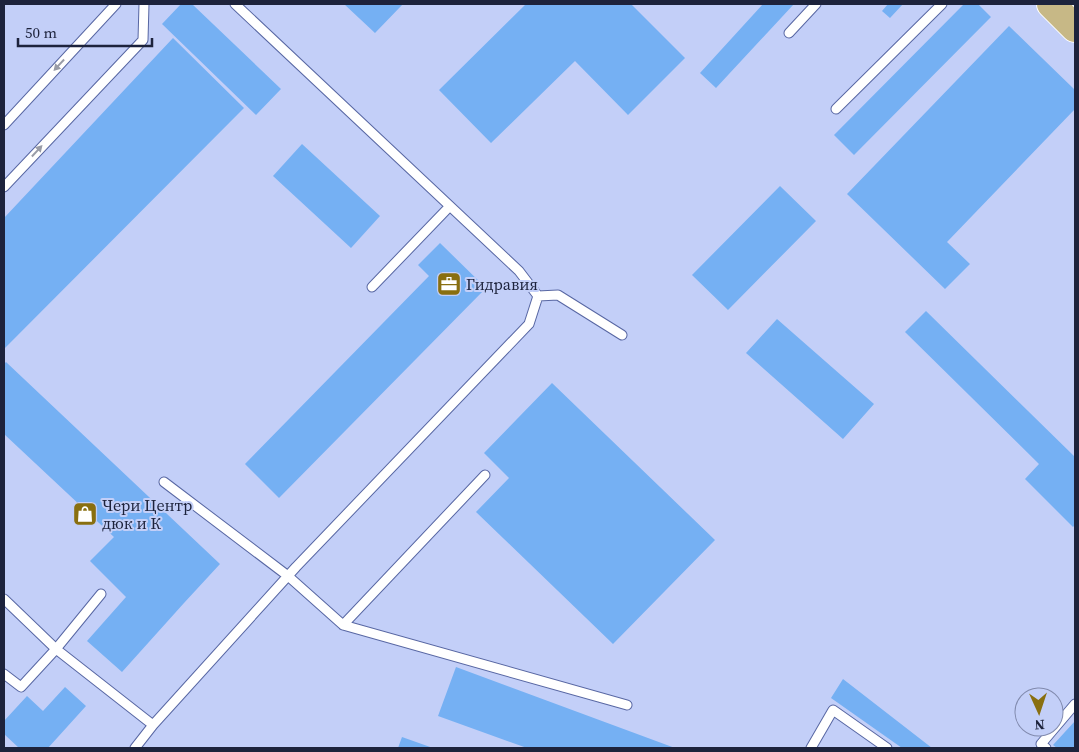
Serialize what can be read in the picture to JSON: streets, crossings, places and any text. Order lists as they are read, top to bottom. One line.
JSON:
{"places":{"office":["Гидравия"],"shop":["Чери Центр дюк и К"]},"scale_bar":"50 m","north":"bottom"}
